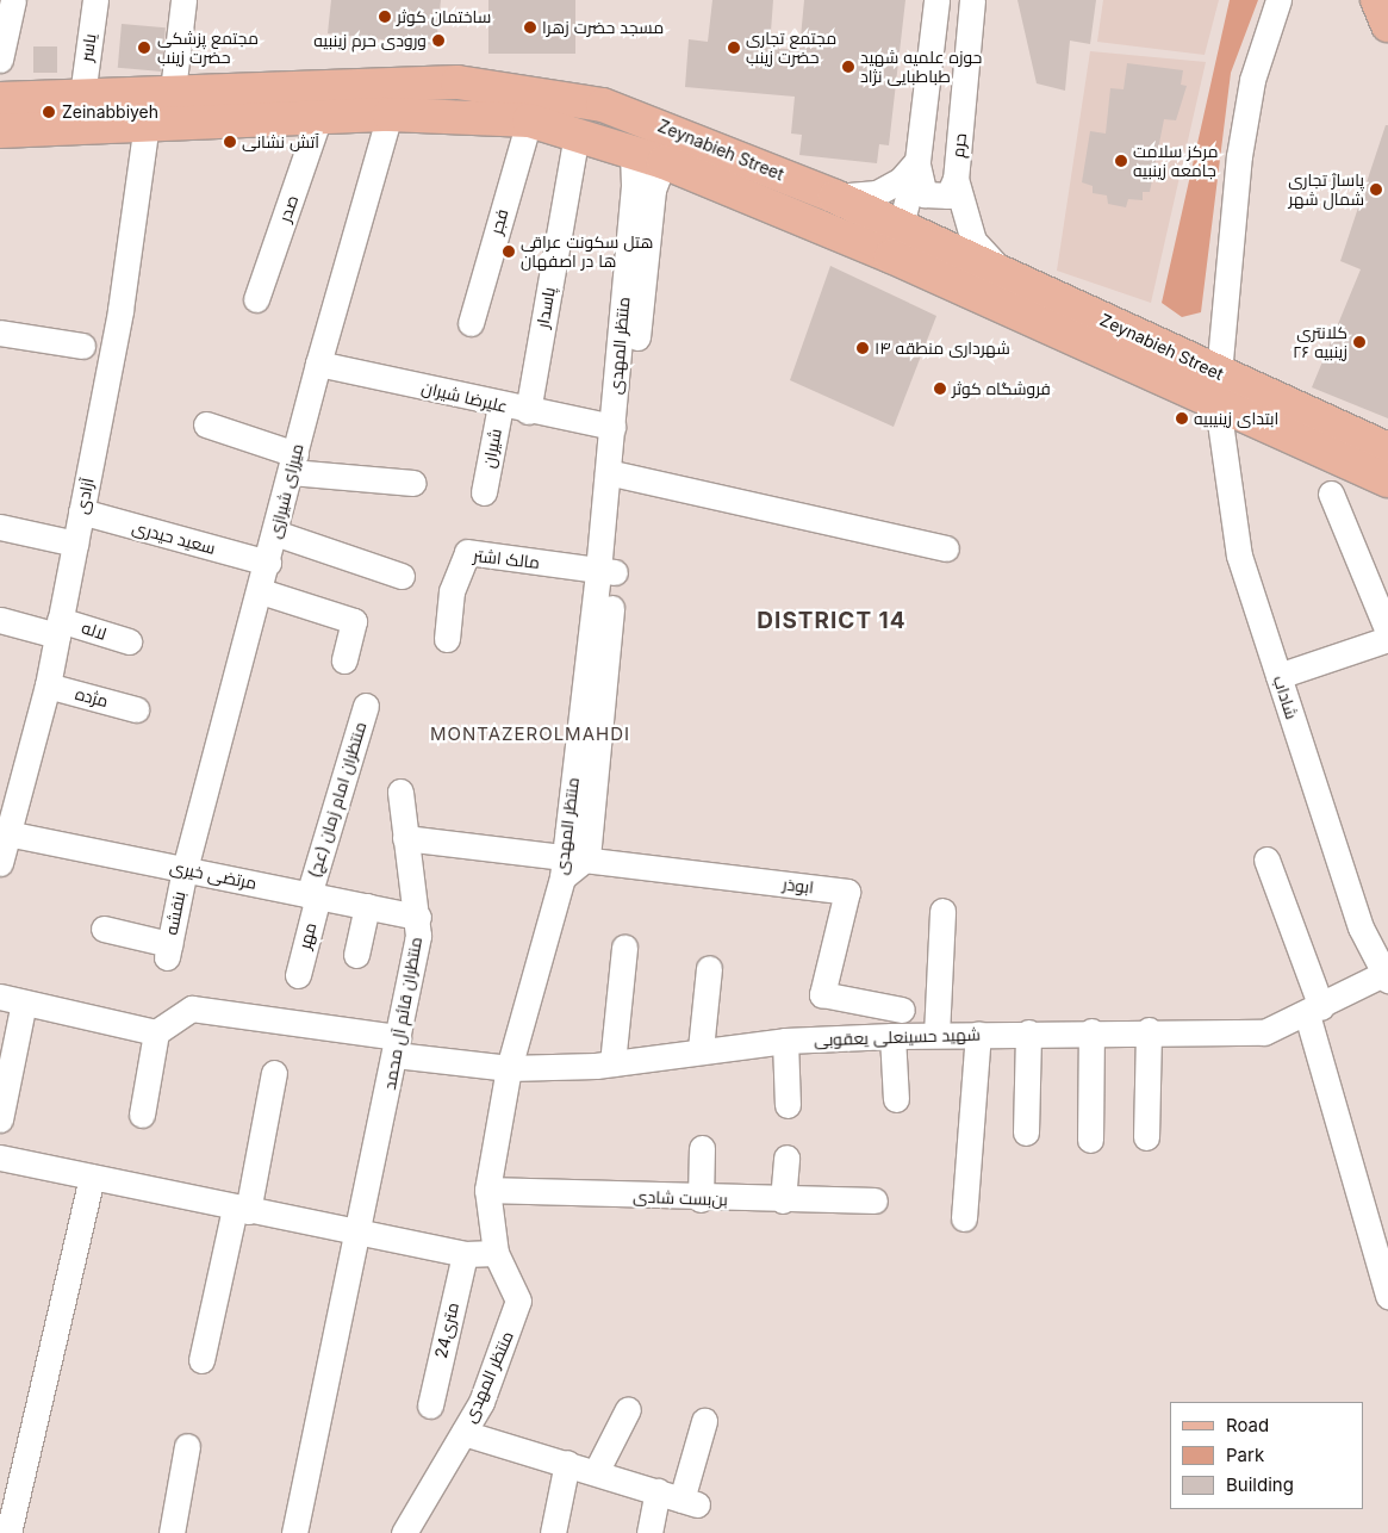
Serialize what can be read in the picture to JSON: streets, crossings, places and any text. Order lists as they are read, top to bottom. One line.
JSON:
{"streets":{"main road":["Zeynabieh Street"],"street":["یاسر","حرم","صدر","فجر","پاسدار","منتظر المهدی","علیرضا شیران","شیران","میرزای شیرازی","آزادی","سعید حیدری","مالک اشتر","لاله","مژده","شاداب","منتظران امام زمان (عج)","مرتضی خیری","ابوذر","بنفشه","مهر","منتظران قائم آل محمد","شهید حسینعلی یعقوبی","بن‌بست شادی","24متری"]},"crossings":[["یاسر","Zeynabieh Street"],["حرم","Zeynabieh Street"],["Zeynabieh Street","صدر"],["Zeynabieh Street","فجر"],["Zeynabieh Street","پاسدار"],["Zeynabieh Street","منتظر المهدی"],["Zeynabieh Street","میرزای شیرازی"],["Zeynabieh Street","آزادی"],["Zeynabieh Street","شاداب"],["پاسدار","علیرضا شیران"],["منتظر المهدی","علیرضا شیران"],["منتظر المهدی","مالک اشتر"],["منتظر المهدی","ابوذر"],["منتظر المهدی","شهید حسینعلی یعقوبی"],["منتظر المهدی","بن‌بست شادی"],["علیرضا شیران","شیران"],["علیرضا شیران","میرزای شیرازی"],["میرزای شیرازی","سعید حیدری"],["میرزای شیرازی","مرتضی خیری"],["میرزای شیرازی","بنفشه"],["آزادی","سعید حیدری"],["آزادی","لاله"],["آزادی","مژده"],["آزادی","مرتضی خیری"],["شاداب","شهید حسینعلی یعقوبی"],["منتظران امام زمان (عج)","مرتضی خیری"],["منتظران امام زمان (عج)","مهر"],["مرتضی خیری","بنفشه"],["مرتضی خیری","مهر"],["مرتضی خیری","منتظران قائم آل محمد"],["منتظران قائم آل محمد","شهید حسینعلی یعقوبی"]],"districts":["DISTRICT 14","MONTAZEROLMAHDI"],"places":["ساختمان کوثر","مسجد حضرت زهرا","ورودی حرم زینبیه","مجتمع پزشکی حضرت زینب","مجتمع تجاری حضرت زینب","حوزه علمیه شهید طباطبایی نژاد","Zeinabbiyeh","آتش نشانی","مرکز سلامت جامعه زینبیه","پاساژ تجاری شمال شهر","هتل سکونت عراقی ها در اصفهان","کلانتری ۲۶ زینبیه","شهرداری منطقه ۱۴","فروشگاه کوثر","ابتدای زینیبیه"],"legend":["Road","Park","Building"]}
